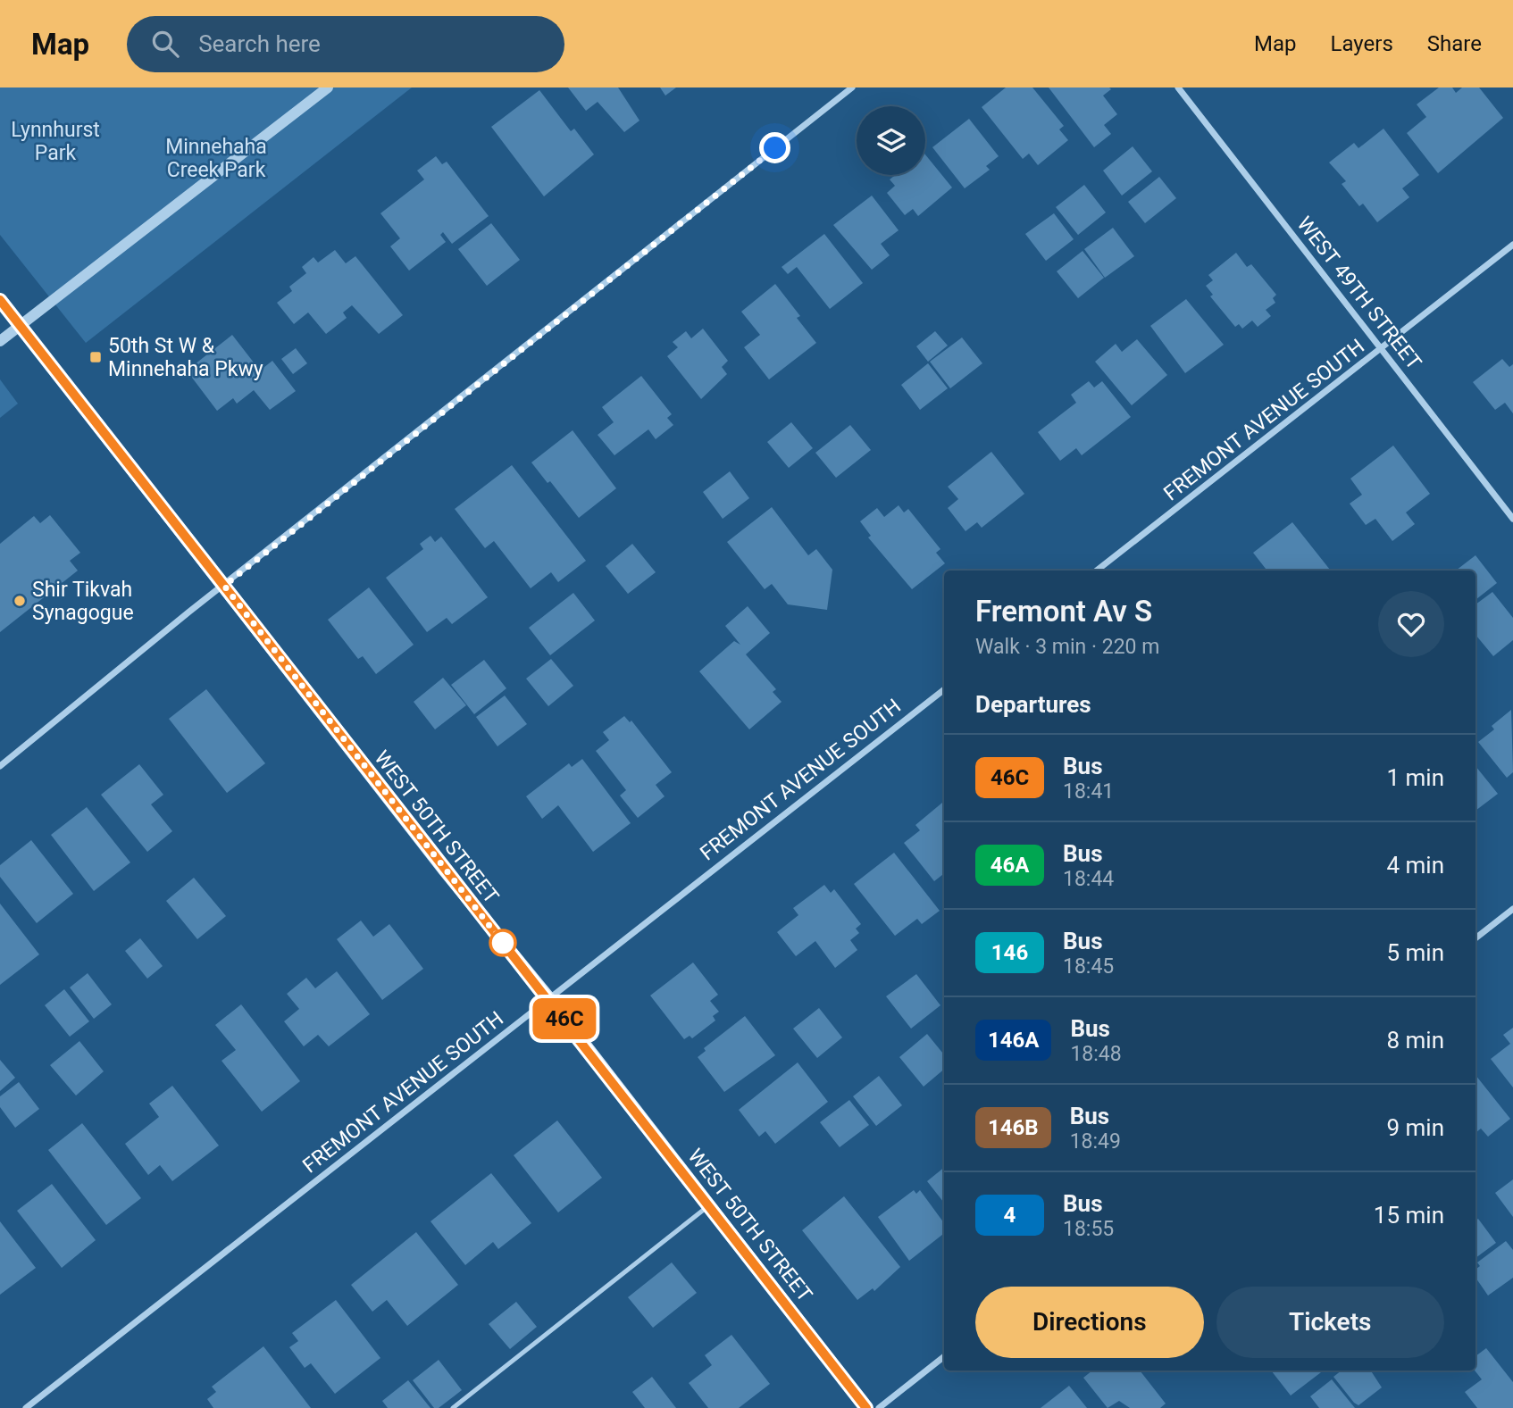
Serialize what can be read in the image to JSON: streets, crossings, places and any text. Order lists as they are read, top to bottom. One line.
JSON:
{"streets":{"main road":["WEST 50TH STREET"],"street":["WEST 49TH STREET","FREMONT AVENUE SOUTH"]},"crossings":[["WEST 49TH STREET","FREMONT AVENUE SOUTH"],["FREMONT AVENUE SOUTH","WEST 50TH STREET"]],"parks":["Lynnhurst Park","Minnehaha Creek Park"],"places":{"transit":["50th St W & Minnehaha Pkwy"],"other":["Shir Tikvah Synagogue"]},"lines":["bus line 46C"],"page":{"header":"Map","search":"Search here","nav":["Map","Layers","Share"],"on_map":"46C","heading":[["Fremont Av S","Walk · 3 min · 220 m"],"Departures"],"list":[{"mark":"46C","name":"Bus","note":"18:41","value":"1 min"},{"mark":"46A","name":"Bus","note":"18:44","value":"4 min"},{"mark":"146","name":"Bus","note":"18:45","value":"5 min"},{"mark":"146A","name":"Bus","note":"18:48","value":"8 min"},{"mark":"146B","name":"Bus","note":"18:49","value":"9 min"},{"mark":"4","name":"Bus","note":"18:55","value":"15 min"}],"buttons":["Directions","Tickets"]}}
